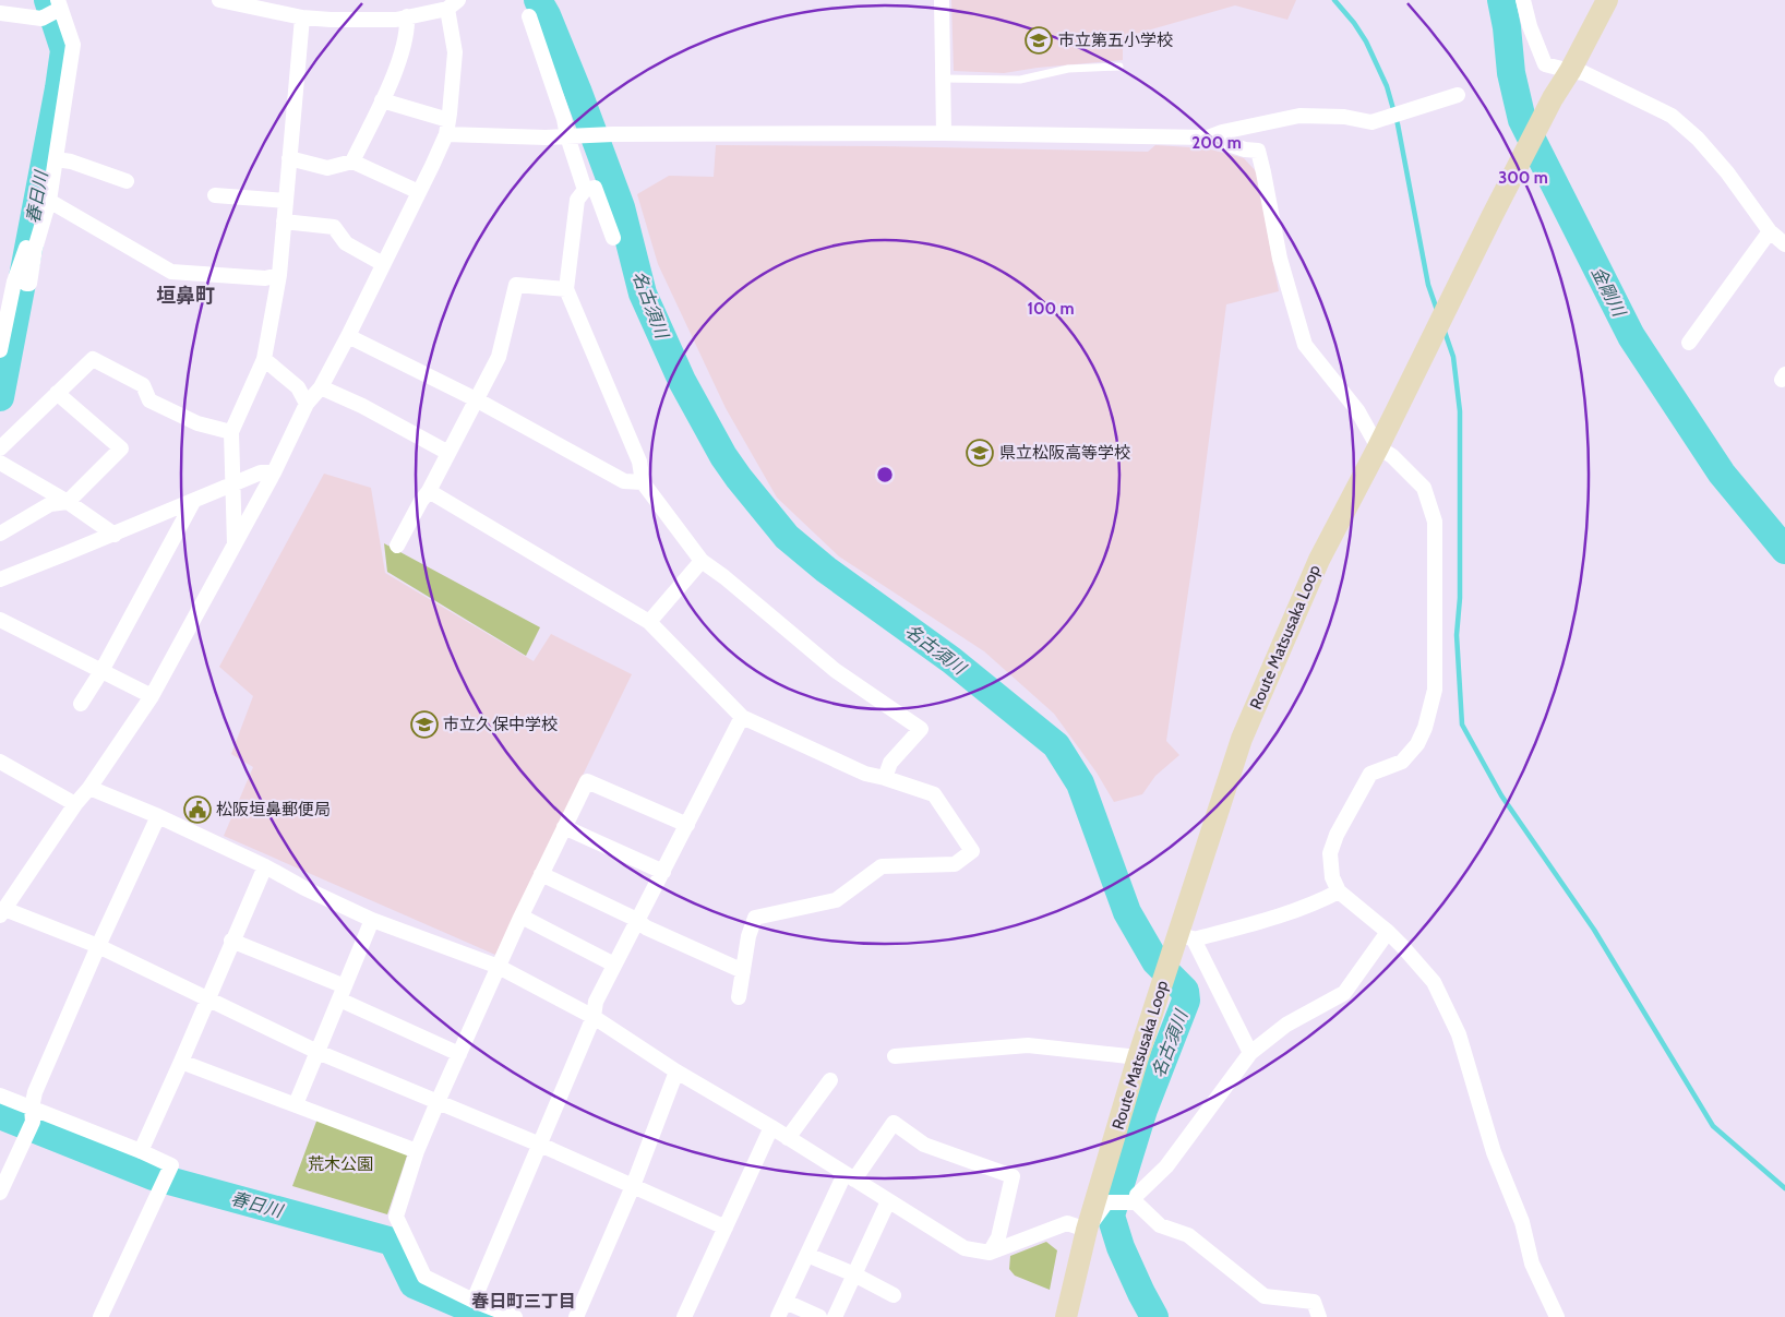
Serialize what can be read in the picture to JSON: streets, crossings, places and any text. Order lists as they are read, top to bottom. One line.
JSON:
{"streets":{"main road":["Route Matsusaka Loop"]},"districts":["垣鼻町","春日町三丁目"],"water":["春日川","金剛川","名古須川"],"parks":["荒木公園"],"places":{"school or university":["市立第五小学校","県立松阪高等学校","市立久保中学校"],"public building":["松阪垣鼻郵便局"]},"rings":["200 m","300 m","100 m"]}
